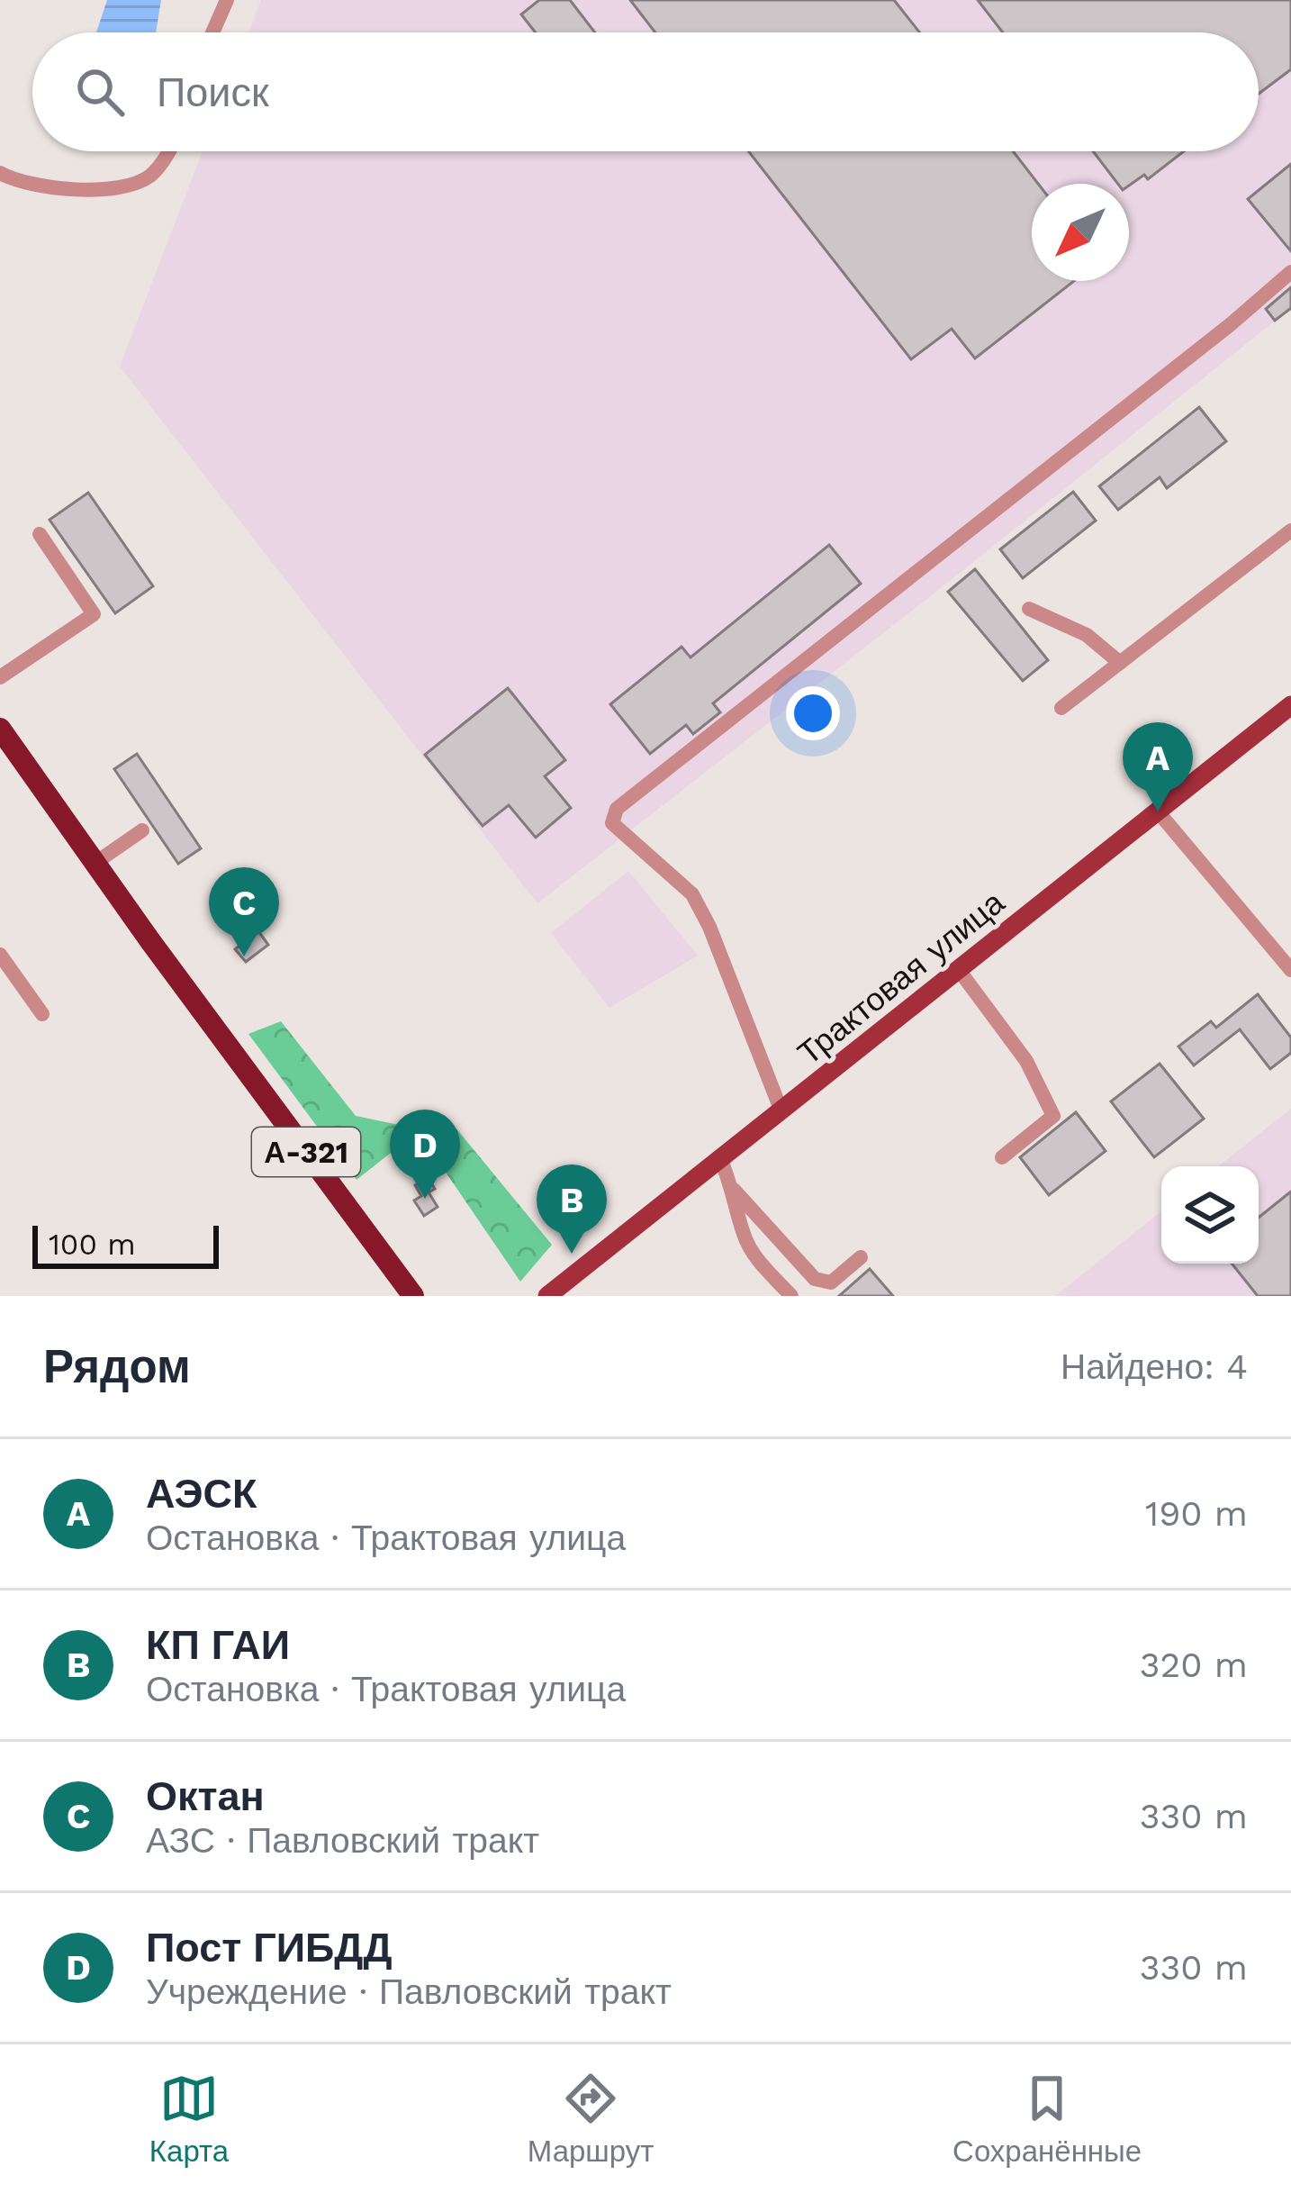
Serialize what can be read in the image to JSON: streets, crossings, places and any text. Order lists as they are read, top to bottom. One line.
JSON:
{"streets":{"highway":["А-321"],"main road":["Трактовая улица"]},"scale_bar":"100 m","north":"bottom left","page":{"search":"Поиск","pins":["A","C","D","B"],"scale":"100 m","heading":["Рядом","Найдено: 4"],"list":[{"mark":"A","name":"АЭСК","note":"Остановка · Трактовая улица","value":"190 m"},{"mark":"B","name":"КП ГАИ","note":"Остановка · Трактовая улица","value":"320 m"},{"mark":"C","name":"Октан","note":"АЗС · Павловский тракт","value":"330 m"},{"mark":"D","name":"Пост ГИБДД","note":"Учреждение · Павловский тракт","value":"330 m"}],"nav":["Карта","Маршрут","Сохранённые"]}}
